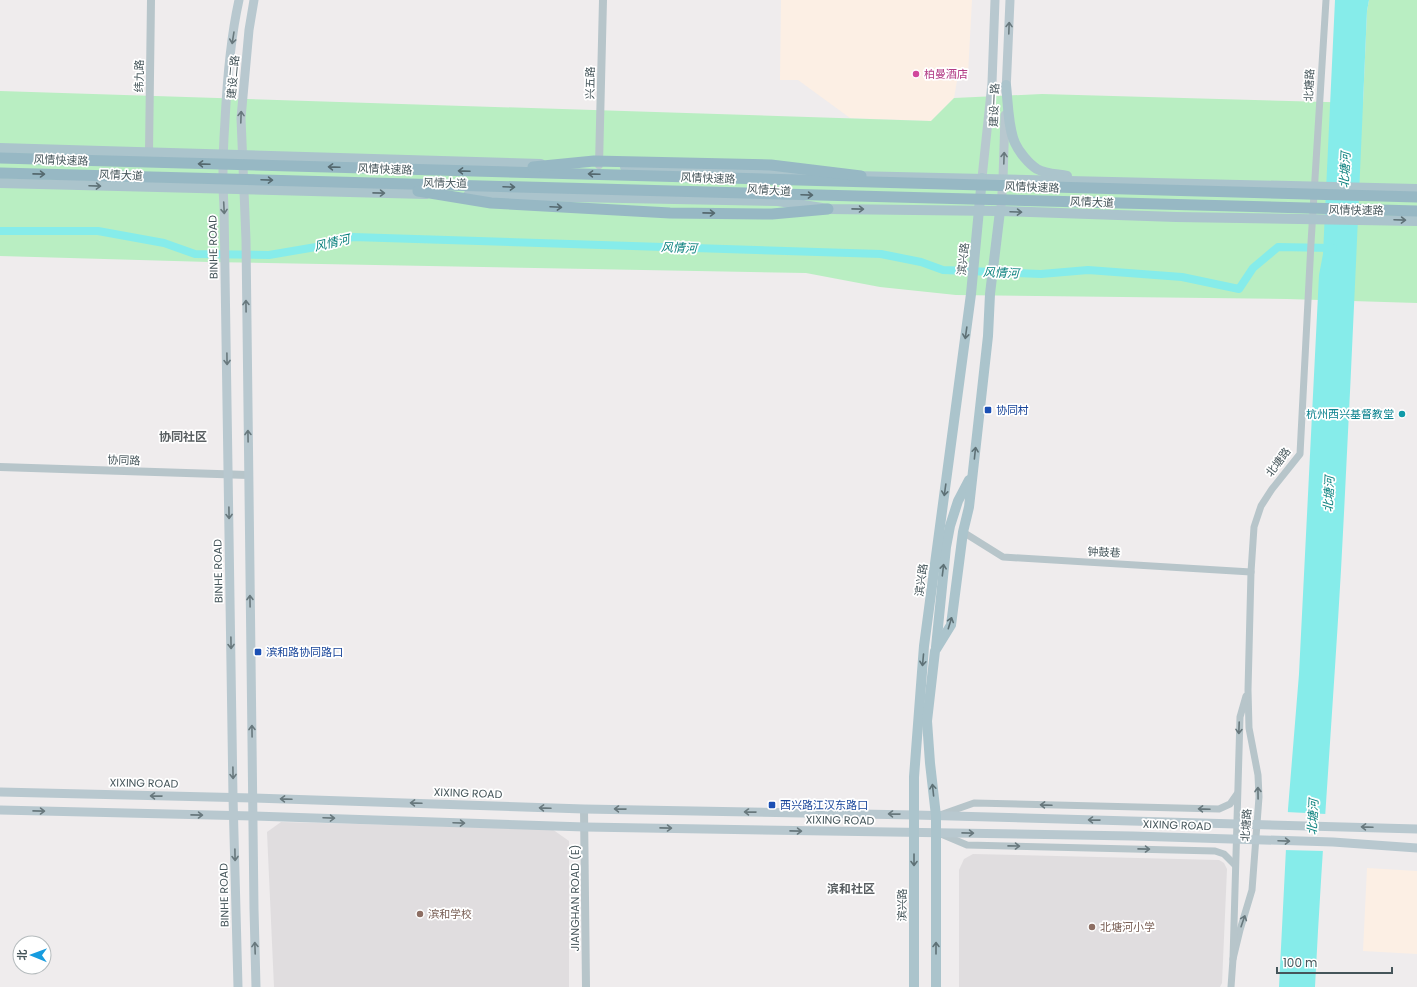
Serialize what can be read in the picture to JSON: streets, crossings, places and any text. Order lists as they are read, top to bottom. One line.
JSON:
{"streets":{"highway":["风情快速路"],"main road":["建设二路","建设一路","风情大道","BINHE ROAD","滨兴路","XIXING ROAD"],"street":["纬九路","兴五路","北塘路","协同路","钟鼓巷","JIANGHAN ROAD (E)"]},"crossings":[["纬九路","风情大道"],["建设二路","风情大道"],["建设二路","BINHE ROAD"],["兴五路","风情大道"],["北塘路","钟鼓巷"],["北塘路","XIXING ROAD"],["建设一路","风情大道"],["建设一路","滨兴路"],["风情大道","BINHE ROAD"],["风情大道","滨兴路"],["BINHE ROAD","协同路"],["BINHE ROAD","XIXING ROAD"],["滨兴路","XIXING ROAD"],["XIXING ROAD","JIANGHAN ROAD (E)"]],"districts":["协同社区","滨和社区"],"water":["北塘河","风情河"],"places":{"other":["柏曼酒店","杭州西兴基督教堂","滨和学校","北塘河小学"],"transit":["协同村","滨和路协同路口","西兴路江汉东路口"]},"scale_bar":"100 m","north":"left"}
